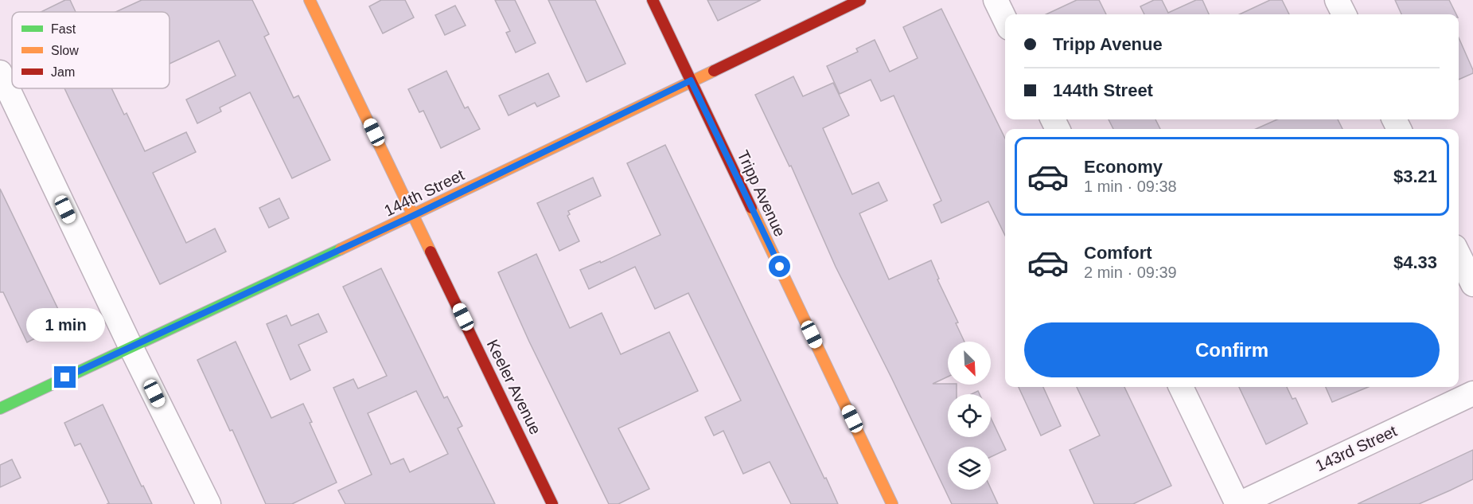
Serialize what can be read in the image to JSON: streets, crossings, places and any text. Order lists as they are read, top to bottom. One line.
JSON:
{"streets":{"street":["144th Street","Tripp Avenue","Keeler Avenue","143rd Street"]},"crossings":[["144th Street","Tripp Avenue"],["144th Street","Keeler Avenue"]],"legend":["Fast","Slow","Jam"],"north":"bottom right","page":{"banner":["Tripp Avenue","144th Street"],"list":[{"name":"Economy","note":"1 min · 09:38","value":"$3.21"},{"name":"Comfort","note":"2 min · 09:39","value":"$4.33"}],"bubble":"1 min","buttons":"Confirm"}}
